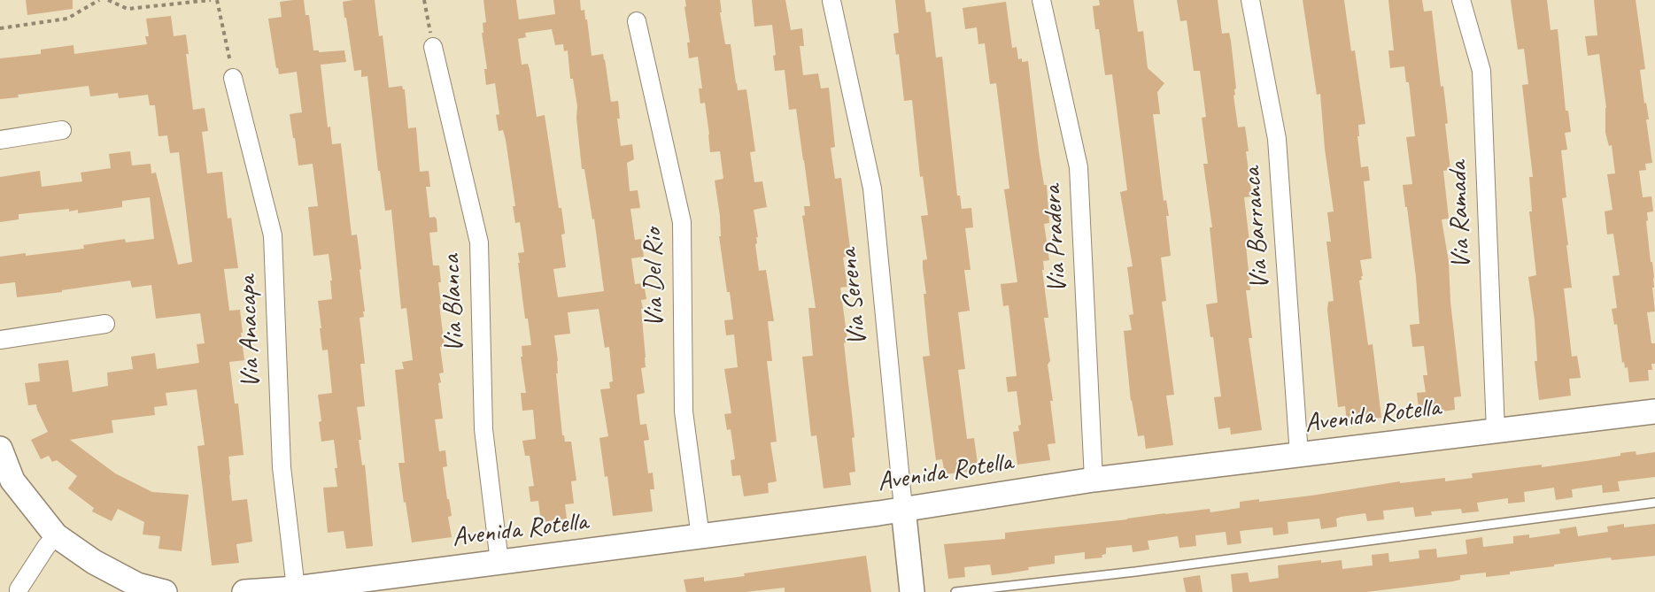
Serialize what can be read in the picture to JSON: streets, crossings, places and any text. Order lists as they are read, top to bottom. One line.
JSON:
{"streets":{"street":["Via Ramada","Via Barranca","Via Pradera","Via Del Rio","Via Serena","Via Blanca","Via Anacapa","Avenida Rotella"]},"crossings":[["Via Ramada","Avenida Rotella"],["Via Barranca","Avenida Rotella"],["Via Pradera","Avenida Rotella"],["Via Del Rio","Avenida Rotella"],["Via Serena","Avenida Rotella"],["Via Blanca","Avenida Rotella"],["Via Anacapa","Avenida Rotella"]]}
